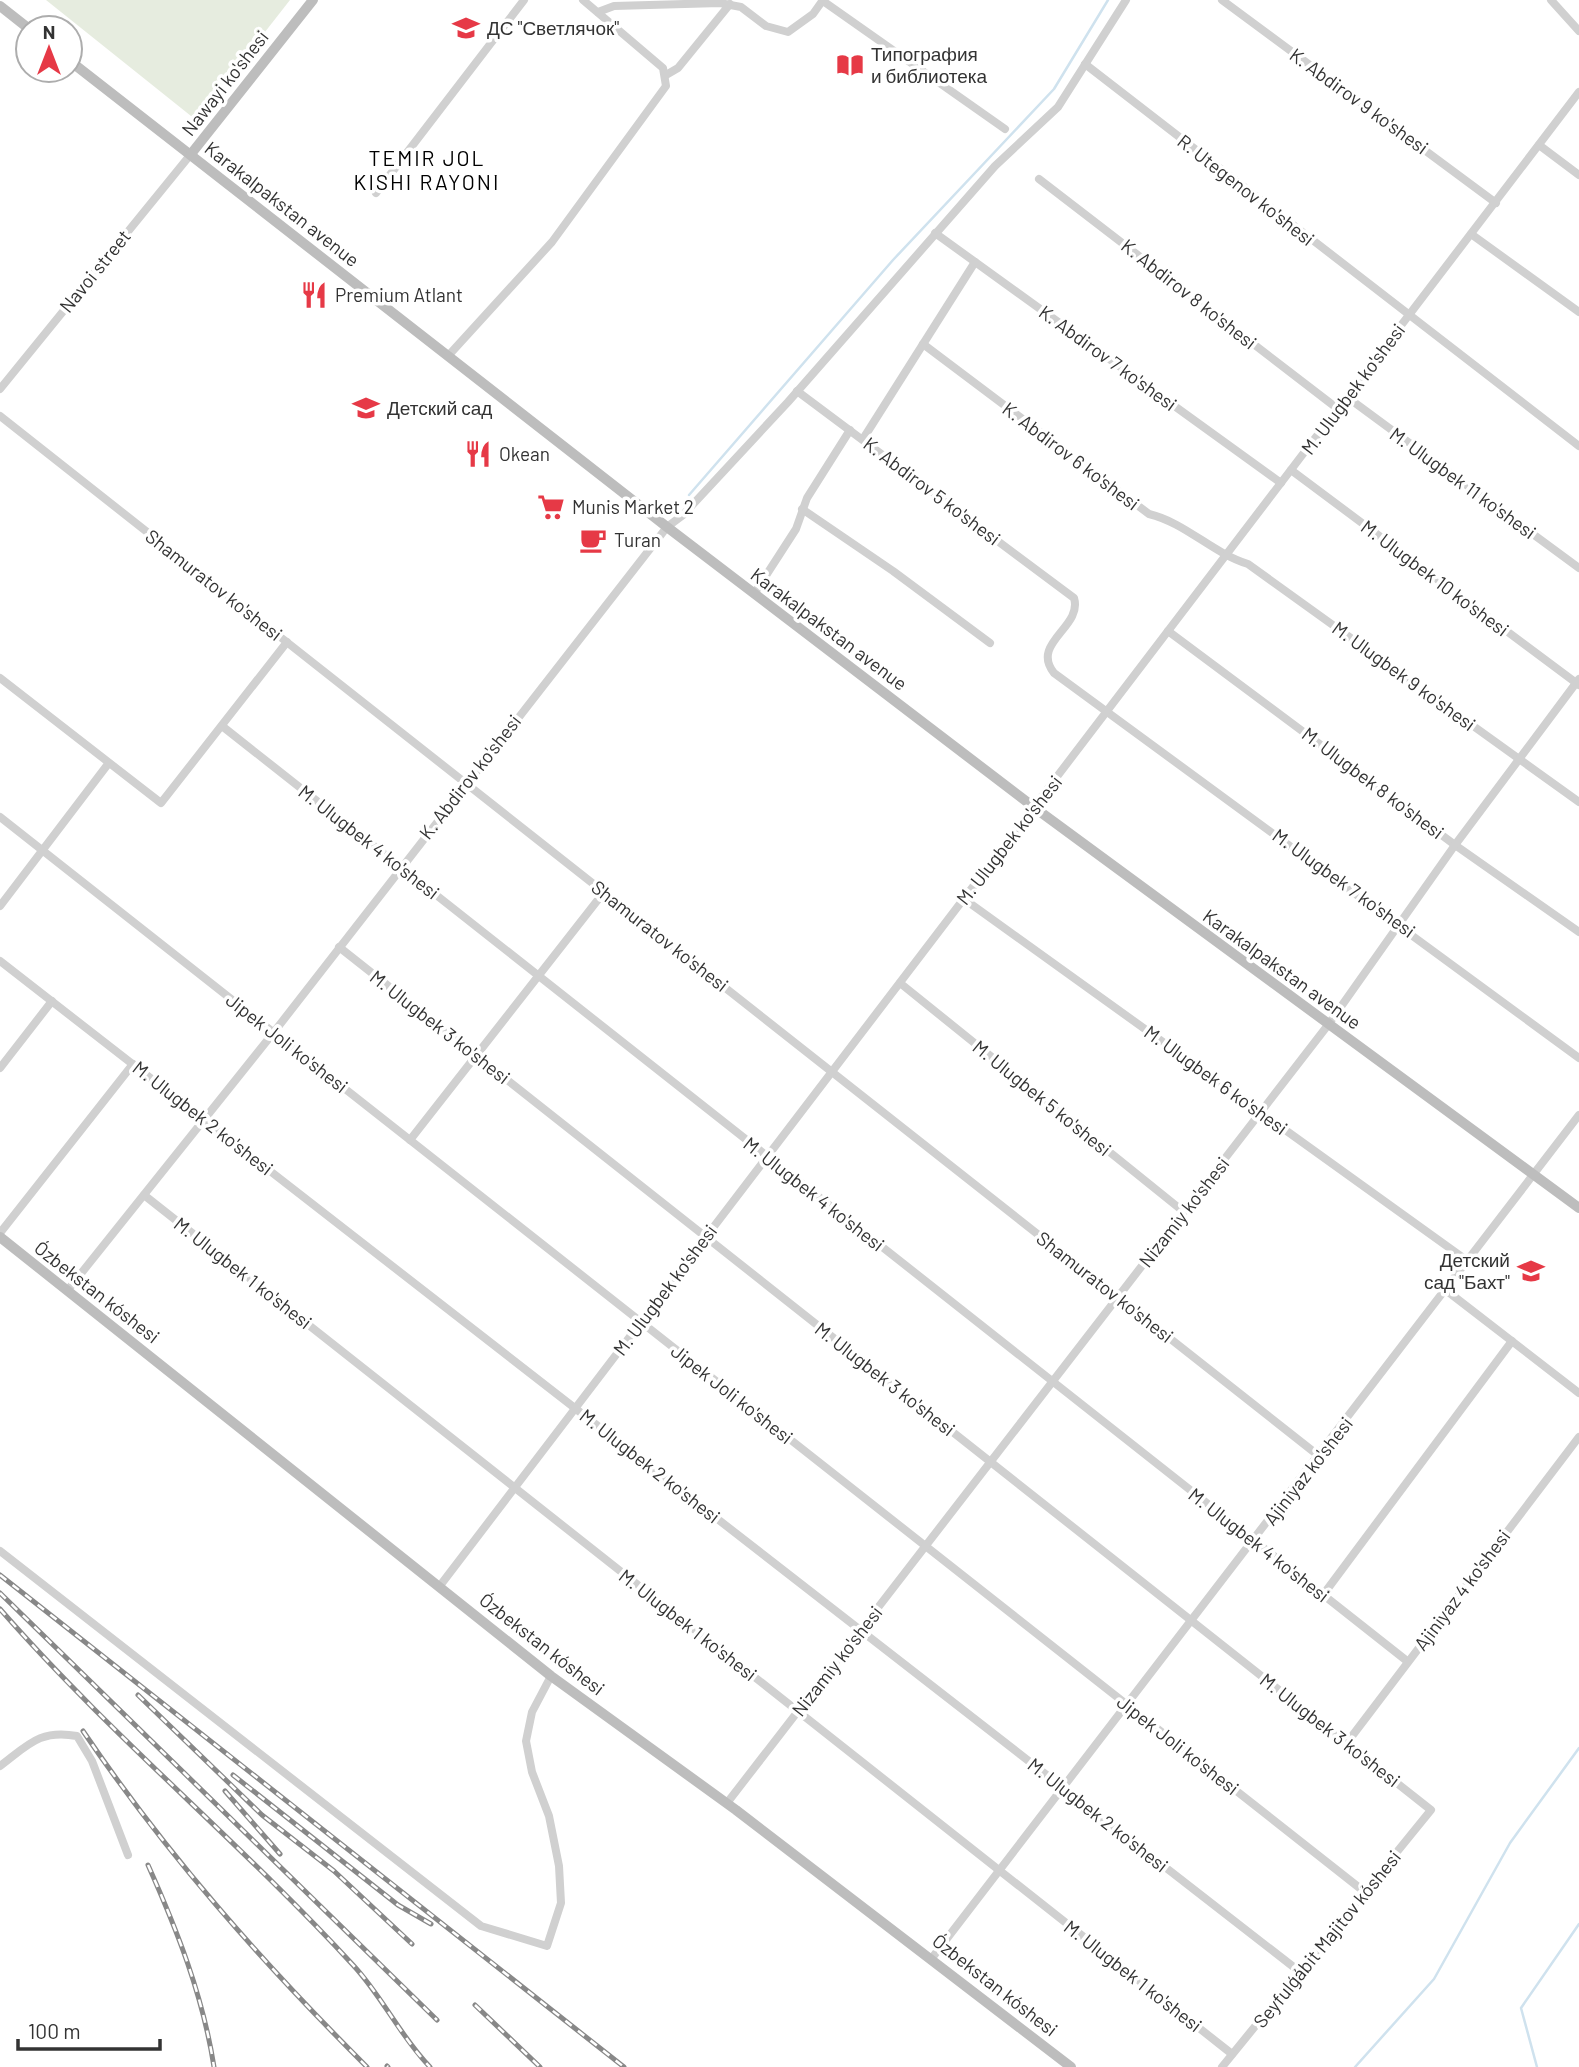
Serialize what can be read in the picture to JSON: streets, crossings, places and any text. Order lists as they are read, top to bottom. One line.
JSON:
{"streets":{"street":["Nawayi ko'shesi","K. Abdirov 9 ko'shesi","R. Utegenov ko'shesi","Karakalpakstan avenue","Navoi street","K. Abdirov 8 ko'shesi","K. Abdirov 7 ko'shesi","M. Ulugbek ko'shesi","K. Abdirov 6 ko'shesi","M. Ulugbek 11 ko'shesi","K. Abdirov 5 ko'shesi","M. Ulugbek 10 ko'shesi","Shamuratov ko'shesi","M. Ulugbek 9 ko'shesi","K. Abdirov ko'shesi","M. Ulugbek 8 ko'shesi","M. Ulugbek 4 ko'shesi","M. Ulugbek 7 ko'shesi","M. Ulugbek 3 ko'shesi","Jipek Joli ko'shesi","M. Ulugbek 6 ko'shesi","M. Ulugbek 5 ko'shesi","M. Ulugbek 2 ko'shesi","Nizamiy ko'shesi","M. Ulugbek 1 ko'shesi","Ózbekstan kóshesi","Ajiniyaz ko'shesi","Ajiniyaz 4 ko'shesi","Seyfulǵábit Majitov kóshesi"]},"crossings":[["Nawayi ko'shesi","Karakalpakstan avenue"],["Nawayi ko'shesi","Navoi street"],["K. Abdirov 9 ko'shesi","M. Ulugbek ko'shesi"],["R. Utegenov ko'shesi","M. Ulugbek ko'shesi"],["R. Utegenov ko'shesi","K. Abdirov ko'shesi"],["Karakalpakstan avenue","Navoi street"],["Karakalpakstan avenue","M. Ulugbek ko'shesi"],["Karakalpakstan avenue","K. Abdirov ko'shesi"],["Karakalpakstan avenue","Nizamiy ko'shesi"],["Karakalpakstan avenue","Ajiniyaz ko'shesi"],["K. Abdirov 8 ko'shesi","M. Ulugbek ko'shesi"],["K. Abdirov 7 ko'shesi","M. Ulugbek ko'shesi"],["K. Abdirov 7 ko'shesi","K. Abdirov ko'shesi"],["M. Ulugbek ko'shesi","K. Abdirov 6 ko'shesi"],["M. Ulugbek ko'shesi","M. Ulugbek 11 ko'shesi"],["M. Ulugbek ko'shesi","M. Ulugbek 10 ko'shesi"],["M. Ulugbek ko'shesi","Shamuratov ko'shesi"],["M. Ulugbek ko'shesi","M. Ulugbek 9 ko'shesi"],["M. Ulugbek ko'shesi","M. Ulugbek 8 ko'shesi"],["M. Ulugbek ko'shesi","M. Ulugbek 4 ko'shesi"],["M. Ulugbek ko'shesi","M. Ulugbek 7 ko'shesi"],["M. Ulugbek ko'shesi","M. Ulugbek 3 ko'shesi"],["M. Ulugbek ko'shesi","Jipek Joli ko'shesi"],["M. Ulugbek ko'shesi","M. Ulugbek 6 ko'shesi"],["M. Ulugbek ko'shesi","M. Ulugbek 5 ko'shesi"],["M. Ulugbek ko'shesi","M. Ulugbek 2 ko'shesi"],["M. Ulugbek ko'shesi","M. Ulugbek 1 ko'shesi"],["M. Ulugbek ko'shesi","Ózbekstan kóshesi"],["K. Abdirov 6 ko'shesi","M. Ulugbek 9 ko'shesi"],["K. Abdirov 5 ko'shesi","K. Abdirov ko'shesi"],["K. Abdirov 5 ko'shesi","M. Ulugbek 7 ko'shesi"],["M. Ulugbek 10 ko'shesi","Nizamiy ko'shesi"],["Shamuratov ko'shesi","K. Abdirov ko'shesi"],["Shamuratov ko'shesi","Nizamiy ko'shesi"],["Shamuratov ko'shesi","Ajiniyaz ko'shesi"],["M. Ulugbek 9 ko'shesi","Nizamiy ko'shesi"],["K. Abdirov ko'shesi","M. Ulugbek 4 ko'shesi"],["K. Abdirov ko'shesi","M. Ulugbek 3 ko'shesi"],["K. Abdirov ko'shesi","Jipek Joli ko'shesi"],["K. Abdirov ko'shesi","M. Ulugbek 2 ko'shesi"],["K. Abdirov ko'shesi","M. Ulugbek 1 ko'shesi"],["K. Abdirov ko'shesi","Ózbekstan kóshesi"],["M. Ulugbek 8 ko'shesi","Nizamiy ko'shesi"],["M. Ulugbek 4 ko'shesi","Nizamiy ko'shesi"],["M. Ulugbek 4 ko'shesi","Ajiniyaz ko'shesi"],["M. Ulugbek 4 ko'shesi","Ajiniyaz 4 ko'shesi"],["M. Ulugbek 7 ko'shesi","Nizamiy ko'shesi"],["M. Ulugbek 3 ko'shesi","Nizamiy ko'shesi"],["M. Ulugbek 3 ko'shesi","Ajiniyaz ko'shesi"],["M. Ulugbek 3 ko'shesi","Ajiniyaz 4 ko'shesi"],["M. Ulugbek 3 ko'shesi","Seyfulǵábit Majitov kóshesi"],["Jipek Joli ko'shesi","Nizamiy ko'shesi"],["Jipek Joli ko'shesi","Ajiniyaz ko'shesi"],["Jipek Joli ko'shesi","Seyfulǵábit Majitov kóshesi"],["M. Ulugbek 6 ko'shesi","Nizamiy ko'shesi"],["M. Ulugbek 6 ko'shesi","Ajiniyaz ko'shesi"],["M. Ulugbek 5 ko'shesi","Nizamiy ko'shesi"],["M. Ulugbek 2 ko'shesi","Nizamiy ko'shesi"],["M. Ulugbek 2 ko'shesi","Ajiniyaz ko'shesi"],["M. Ulugbek 2 ko'shesi","Seyfulǵábit Majitov kóshesi"],["Nizamiy ko'shesi","M. Ulugbek 1 ko'shesi"],["Nizamiy ko'shesi","Ózbekstan kóshesi"],["M. Ulugbek 1 ko'shesi","Ajiniyaz ko'shesi"],["M. Ulugbek 1 ko'shesi","Seyfulǵábit Majitov kóshesi"],["Ózbekstan kóshesi","Ajiniyaz ko'shesi"]],"districts":["TEMIR JOL KISHI RAYONI"],"places":{"school or university":["ДС \"Светлячок\"","Детский сад","Детский сад \"Бахт\""],"library":["Типография и библиотека"],"restaurant":["Premium Atlant","Okean"],"supermarket":["Munis Market 2"],"cafe":["Turan"]},"scale_bar":"100 m","north":"top"}
